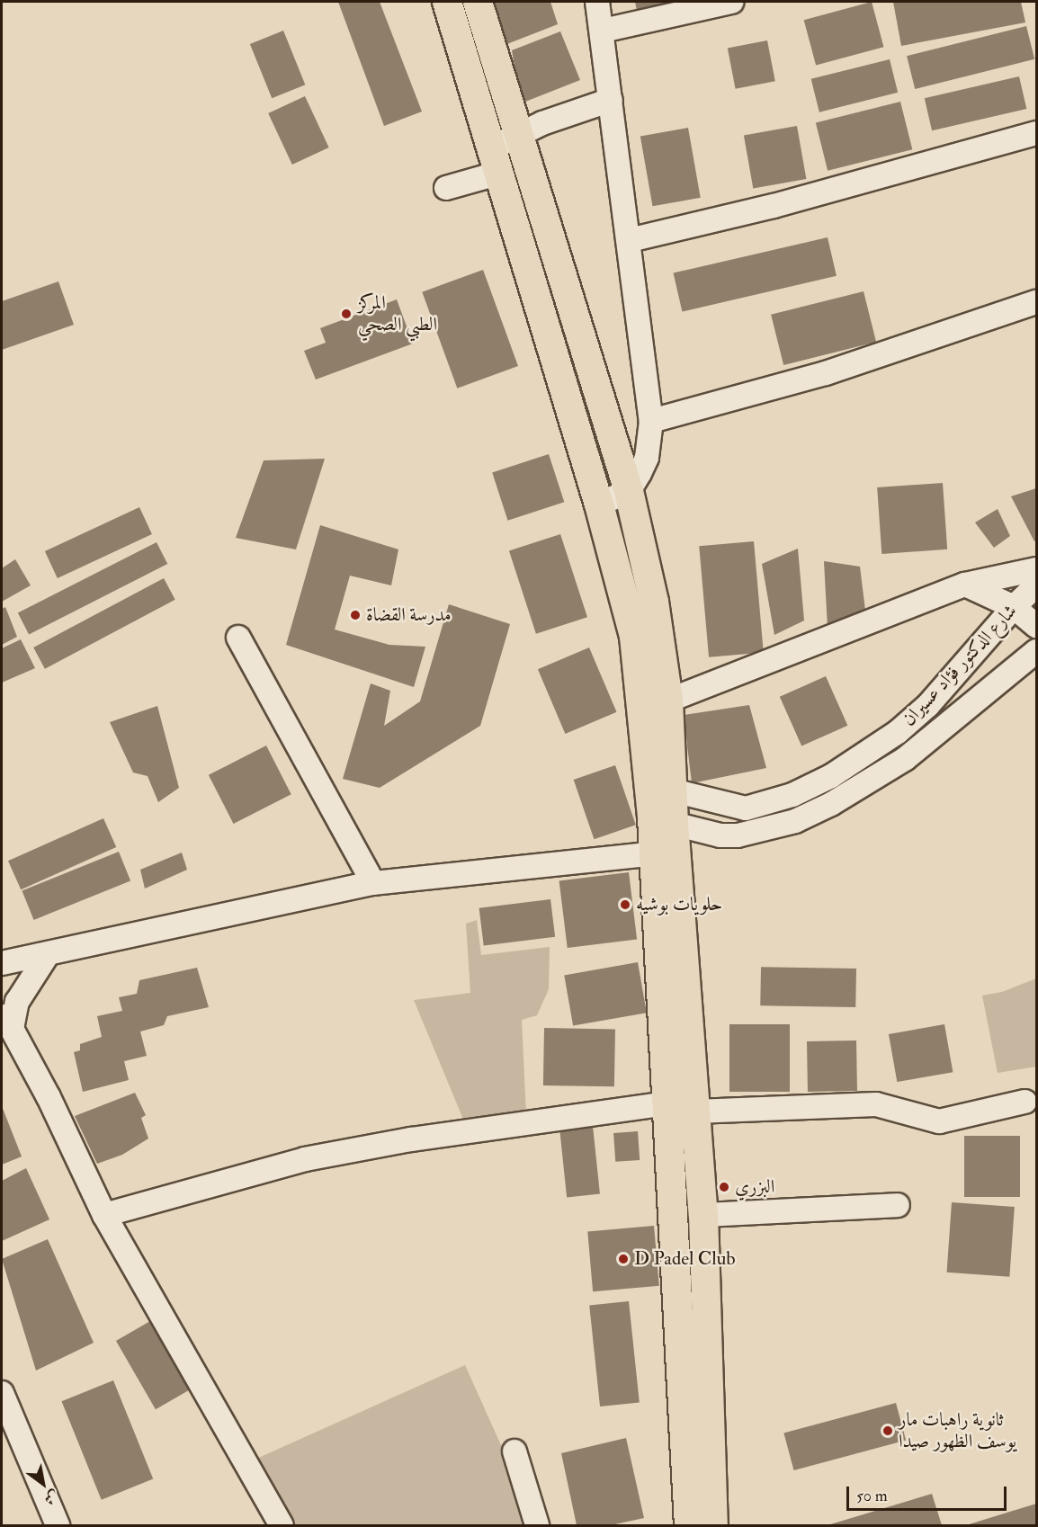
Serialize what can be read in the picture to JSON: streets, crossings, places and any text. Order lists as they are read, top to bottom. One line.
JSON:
{"streets":{"street":["شارع الدكتور فؤاد عسيران"]},"places":["المركز الطبي الصحي","مدرسة القضاة","حلويات بوشيه","البزري","D Padel Club","ثانوية راهبات مار يوسف الظهور صيدا"],"scale_bar":"50 m","north":"bottom right"}
